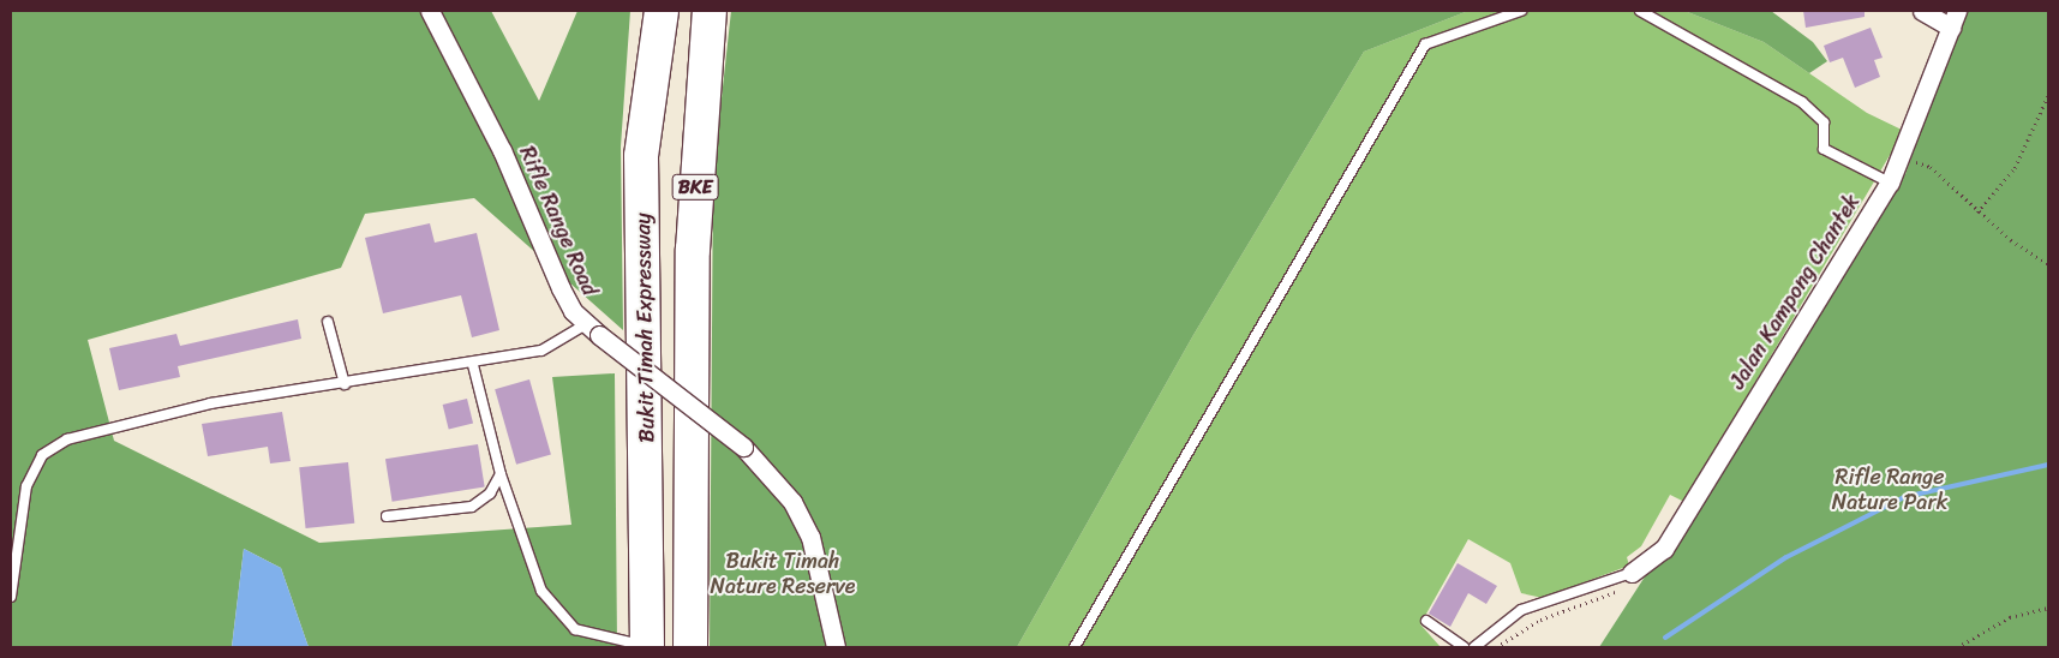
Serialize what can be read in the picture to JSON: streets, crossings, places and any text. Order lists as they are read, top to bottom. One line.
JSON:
{"streets":{"highway":["BKE","Bukit Timah Expressway"],"street":["Rifle Range Road","Jalan Kampong Chantek"]},"parks":["Rifle Range Nature Park","Bukit Timah Nature Reserve"]}
